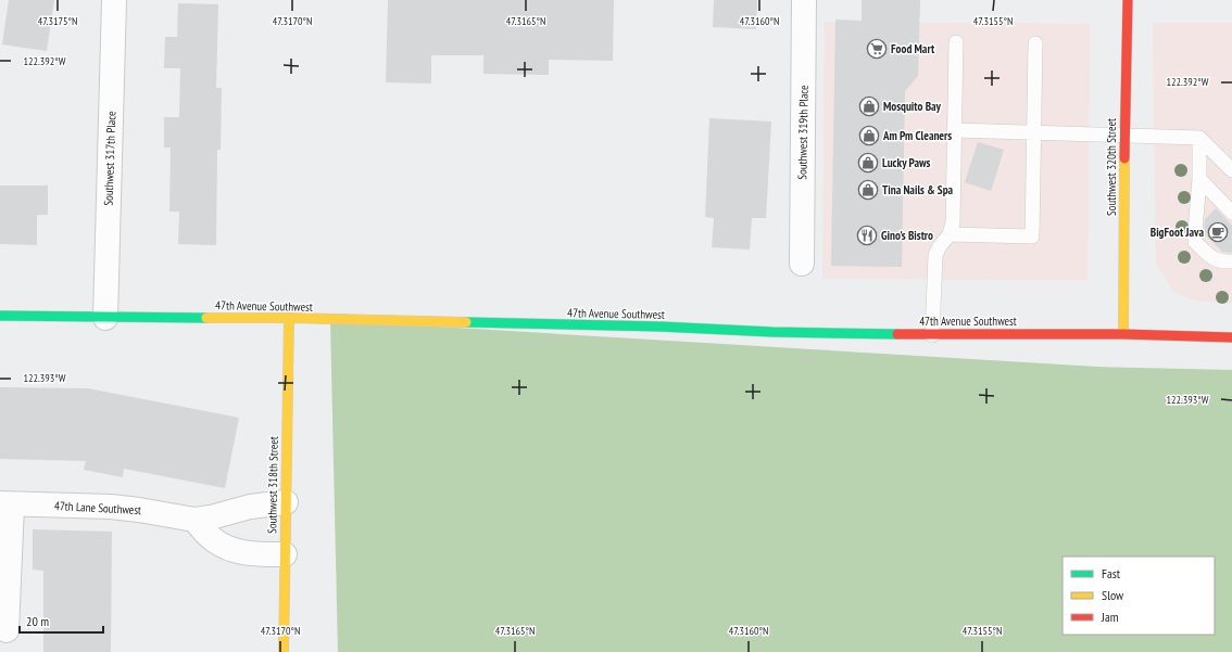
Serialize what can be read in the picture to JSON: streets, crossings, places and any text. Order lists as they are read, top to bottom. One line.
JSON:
{"streets":{"main road":["Southwest 320th Street","47th Avenue Southwest","Southwest 318th Street"],"street":["Southwest 319th Place","Southwest 317th Place","47th Lane Southwest"]},"crossings":[["Southwest 317th Place","47th Avenue Southwest"],["Southwest 320th Street","47th Avenue Southwest"],["47th Avenue Southwest","Southwest 318th Street"],["Southwest 318th Street","47th Lane Southwest"]],"places":{"supermarket":["Food Mart"],"shop":["Mosquito Bay","Am Pm Cleaners","Lucky Paws","Tina Nails & Spa"],"cafe":["BigFoot Java"],"restaurant":["Gino's Bistro"]},"legend":["Fast","Slow","Jam"],"scale_bar":"20 m","coordinates":["47.3175°N","47.3170°N","47.3165°N","47.3160°N","47.3155°N","122.392°W","122.393°W"]}
